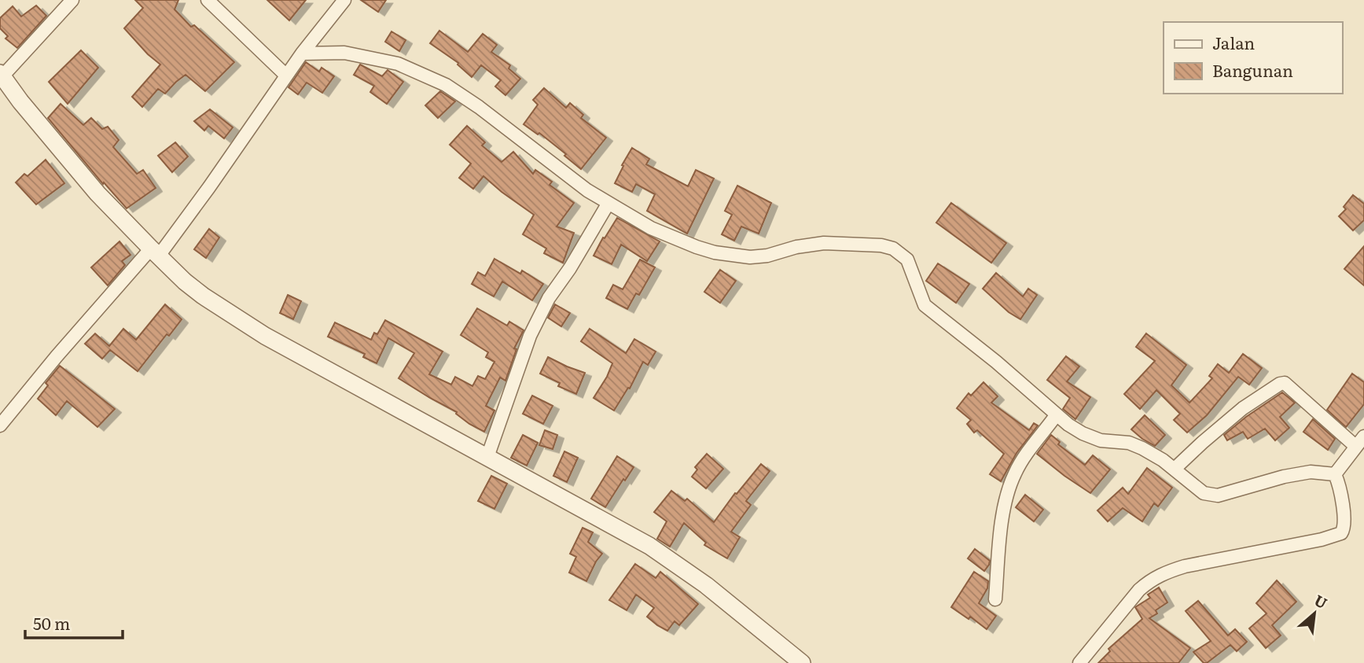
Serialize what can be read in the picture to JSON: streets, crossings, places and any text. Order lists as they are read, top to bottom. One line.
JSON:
{"legend":["Jalan","Bangunan"],"scale_bar":"50 m","north":"top right"}
